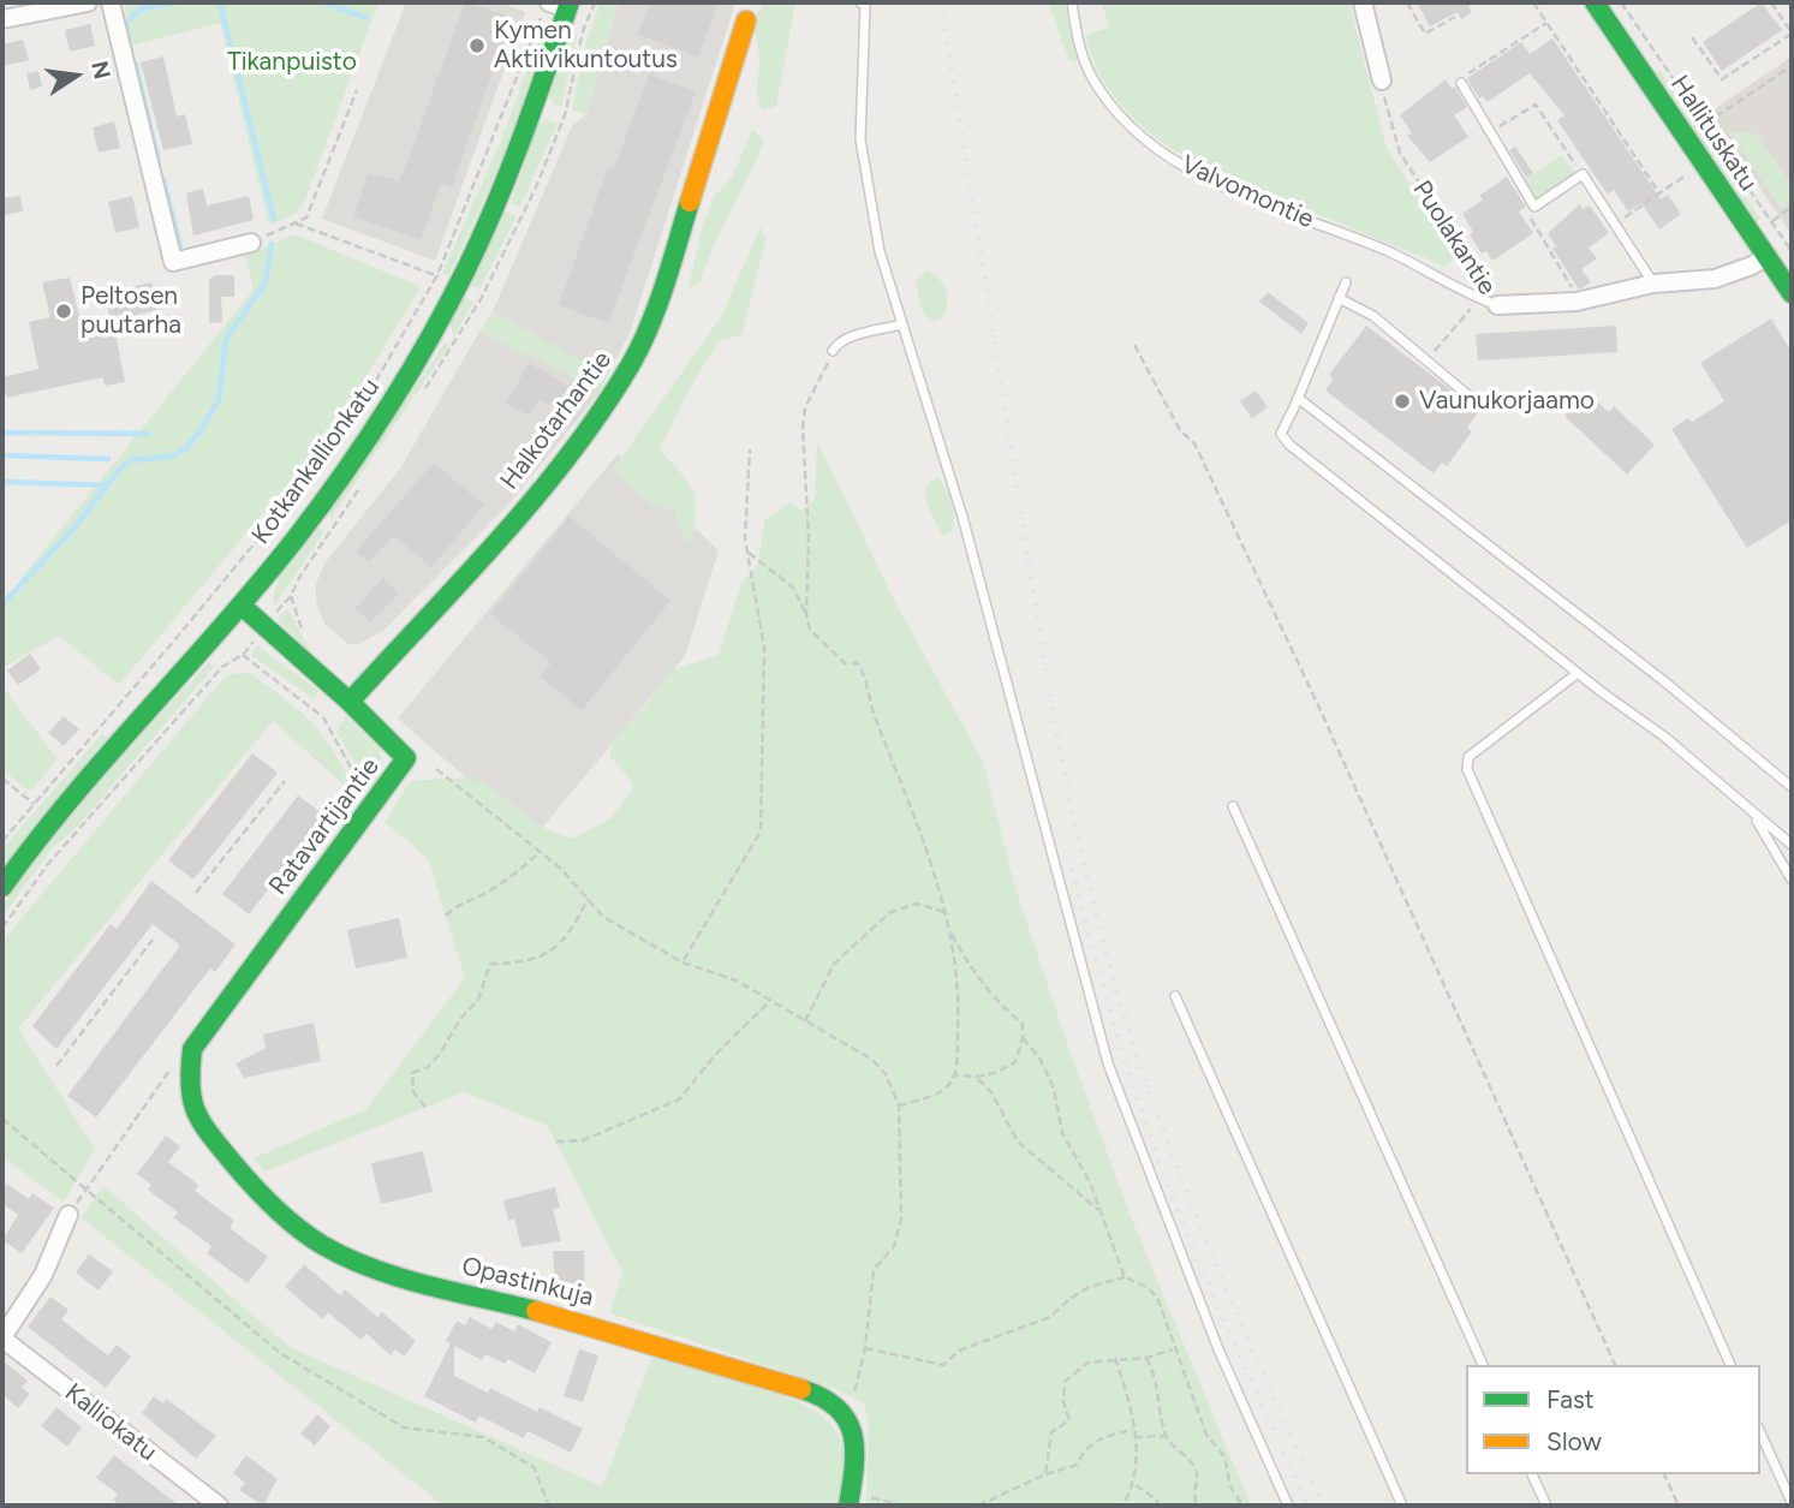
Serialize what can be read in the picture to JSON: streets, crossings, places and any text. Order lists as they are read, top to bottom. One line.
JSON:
{"streets":{"street":["Hallituskatu","Puolakantie","Halkotarhantie","Kotkankallionkatu","Ratavartijantie","Opastinkuja","Kalliokatu"],"lane":["Valvomontie"]},"crossings":[["Hallituskatu","Puolakantie"],["Valvomontie","Puolakantie"],["Halkotarhantie","Ratavartijantie"],["Kotkankallionkatu","Ratavartijantie"],["Ratavartijantie","Opastinkuja"]],"parks":["Tikanpuisto"],"places":["Kymen Aktiivikuntoutus","Peltosen puutarha","Vaunukorjaamo"],"legend":["Fast","Slow"],"north":"right"}
